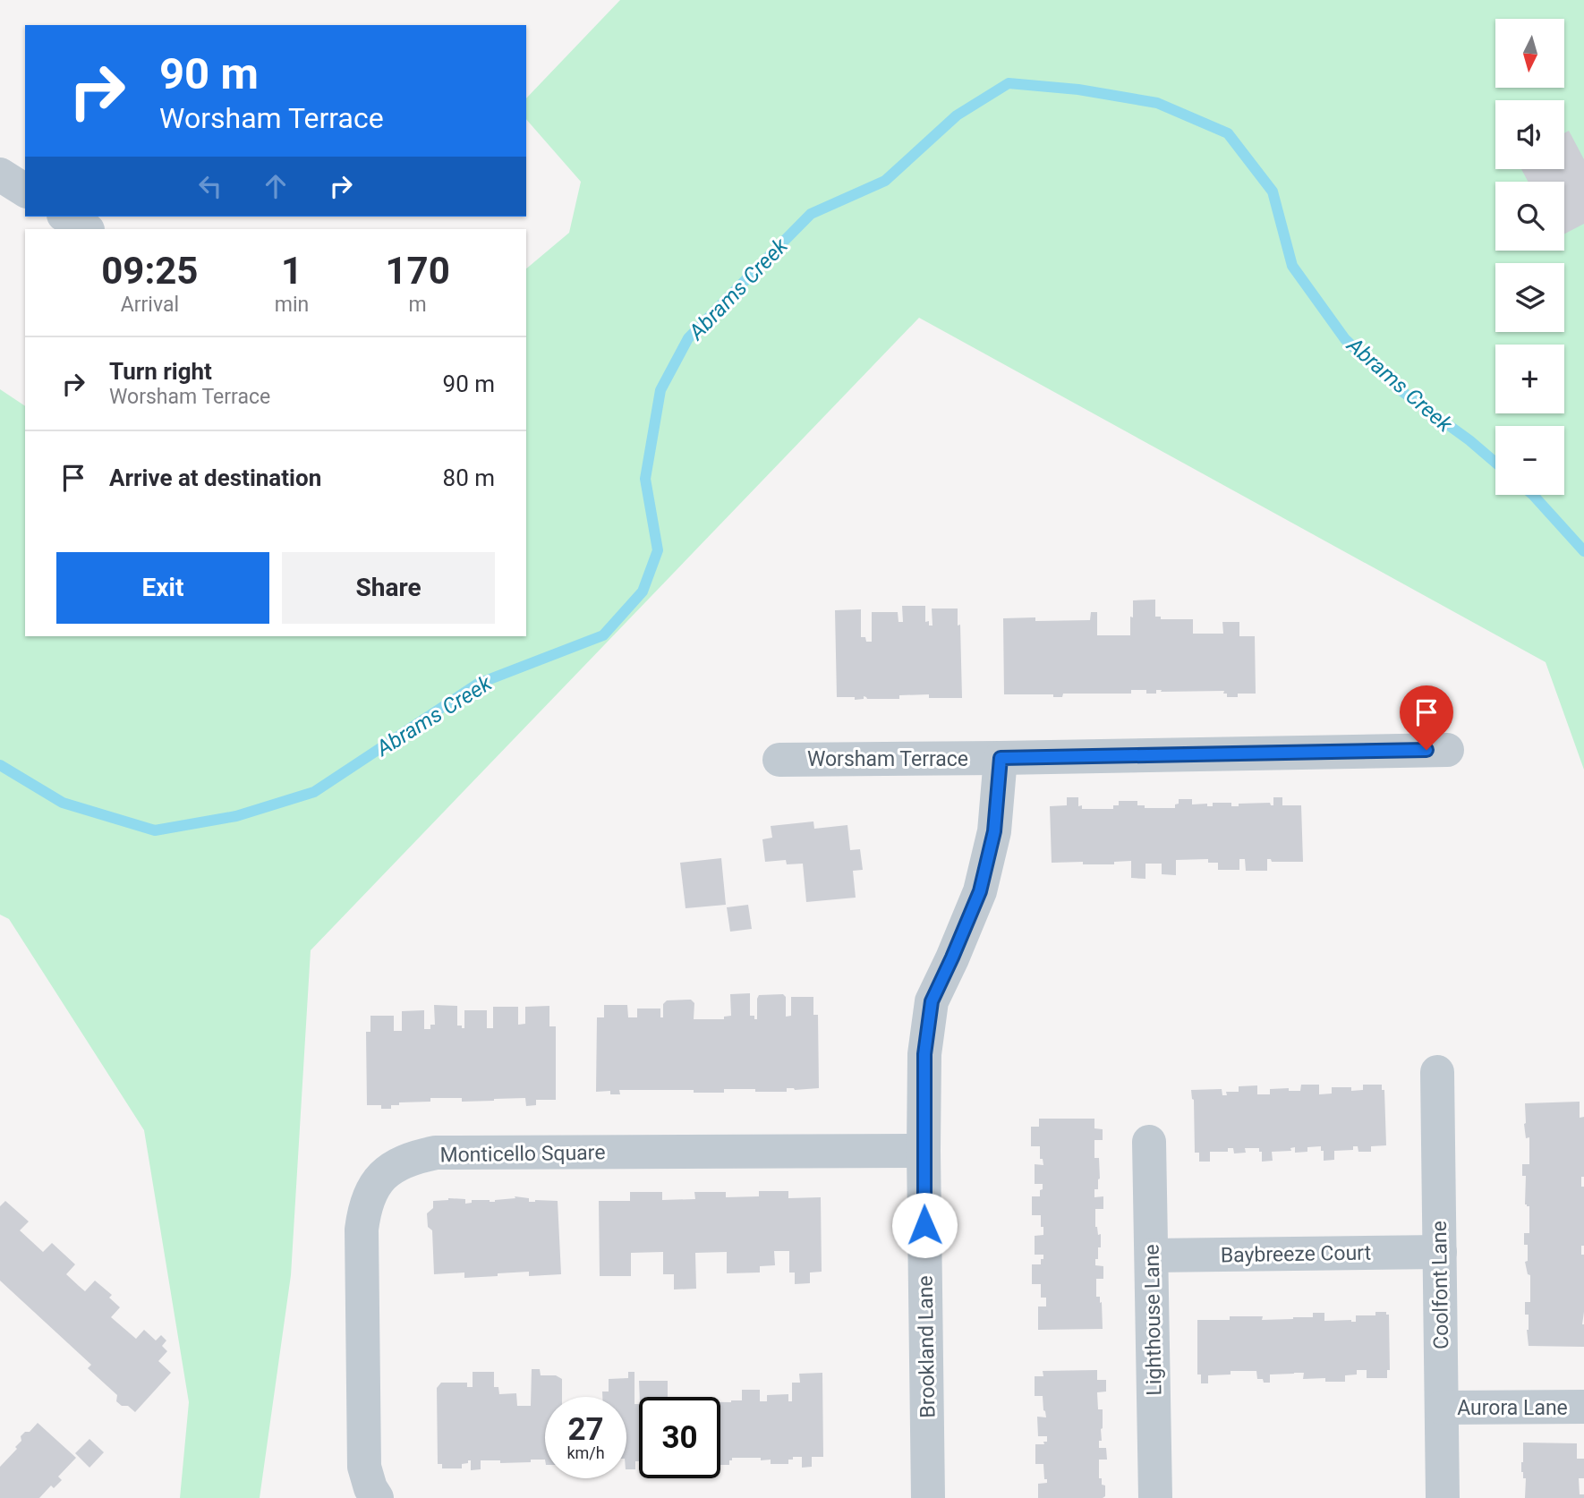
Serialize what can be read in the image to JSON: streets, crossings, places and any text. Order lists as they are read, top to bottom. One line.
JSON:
{"streets":{"street":["Worsham Terrace","Monticello Square","Baybreeze Court","Coolfont Lane","Lighthouse Lane","Brookland Lane","Aurora Lane"]},"crossings":[["Worsham Terrace","Brookland Lane"],["Monticello Square","Brookland Lane"],["Baybreeze Court","Coolfont Lane"],["Baybreeze Court","Lighthouse Lane"],["Coolfont Lane","Aurora Lane"]],"water":["Abrams Creek"],"north":"bottom","page":{"map_buttons":["+","−"],"turn":["90 m","Worsham Terrace"],"eta":["09:25","Arrival","1","min","170","m"],"list":[{"name":"Turn right","note":"Worsham Terrace","value":"90 m"},{"name":"Arrive at destination","value":"80 m"}],"buttons":["Exit","Share"],"speed":"27 km/h","limit":"30"}}
